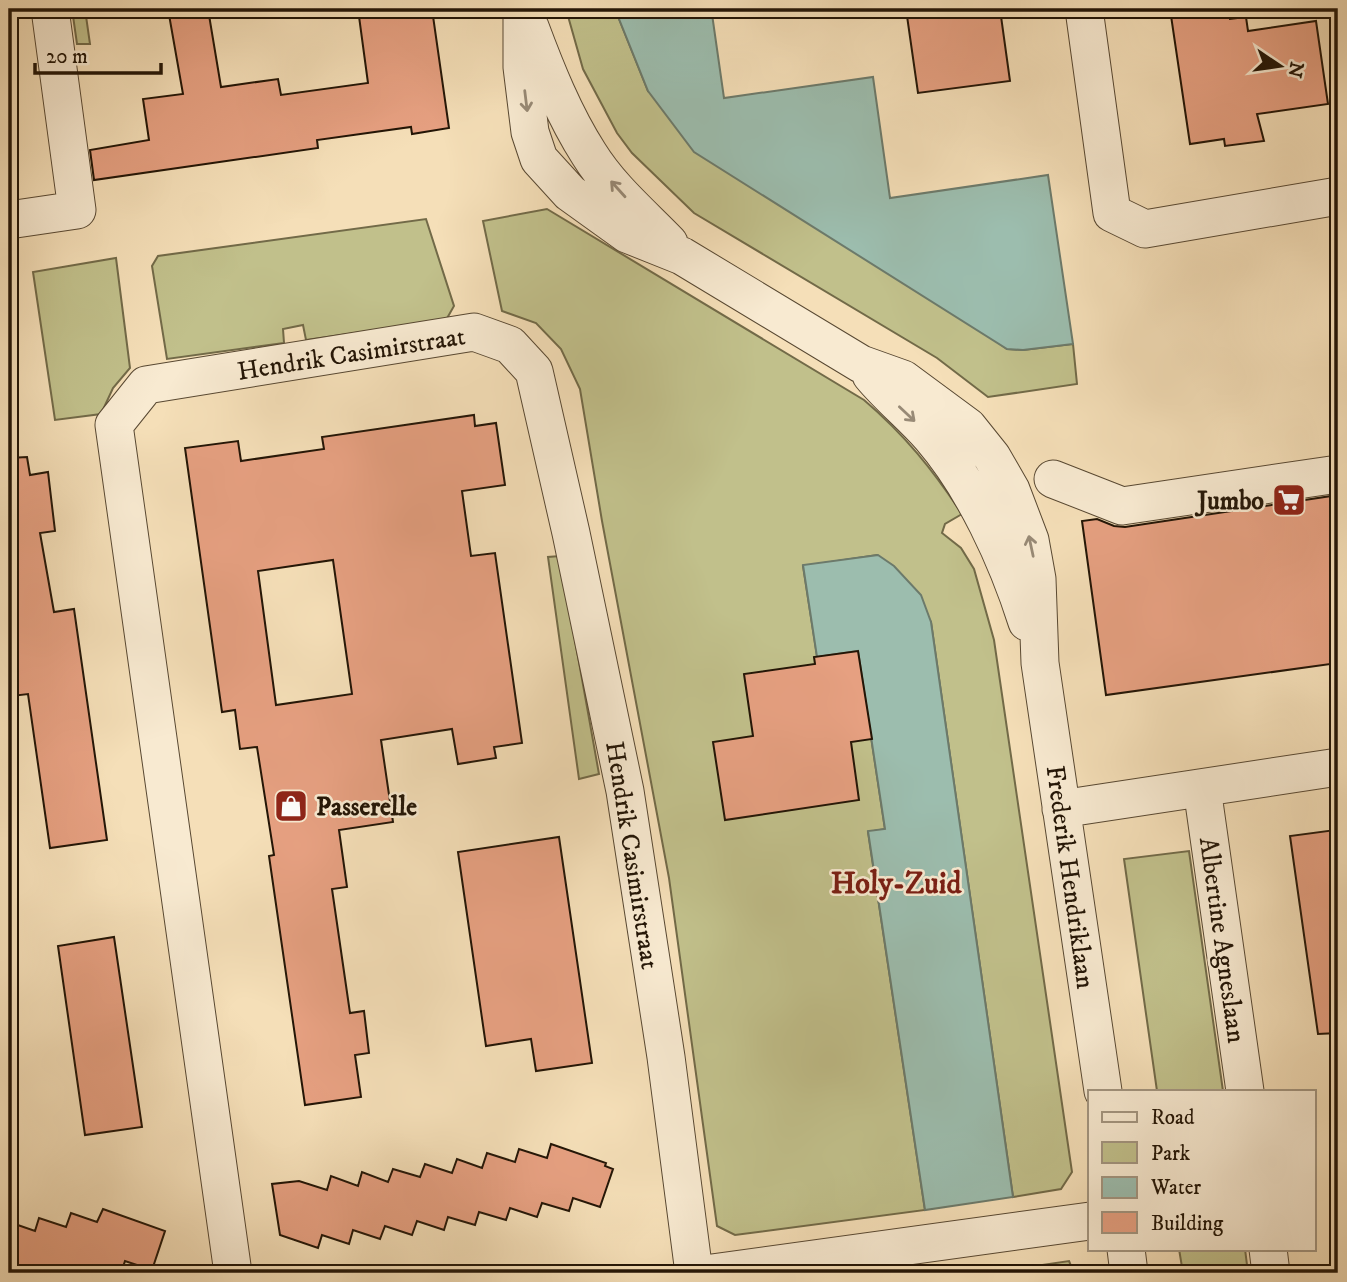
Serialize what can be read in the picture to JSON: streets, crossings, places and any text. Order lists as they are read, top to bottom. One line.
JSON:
{"streets":{"street":["Hendrik Casimirstraat","Frederik Hendriklaan","Albertine Agneslaan"]},"districts":["Holy-Zuid"],"places":{"supermarket":["Jumbo"],"shop":["Passerelle"]},"legend":["Road","Park","Water","Building"],"scale_bar":"20 m","north":"right"}
